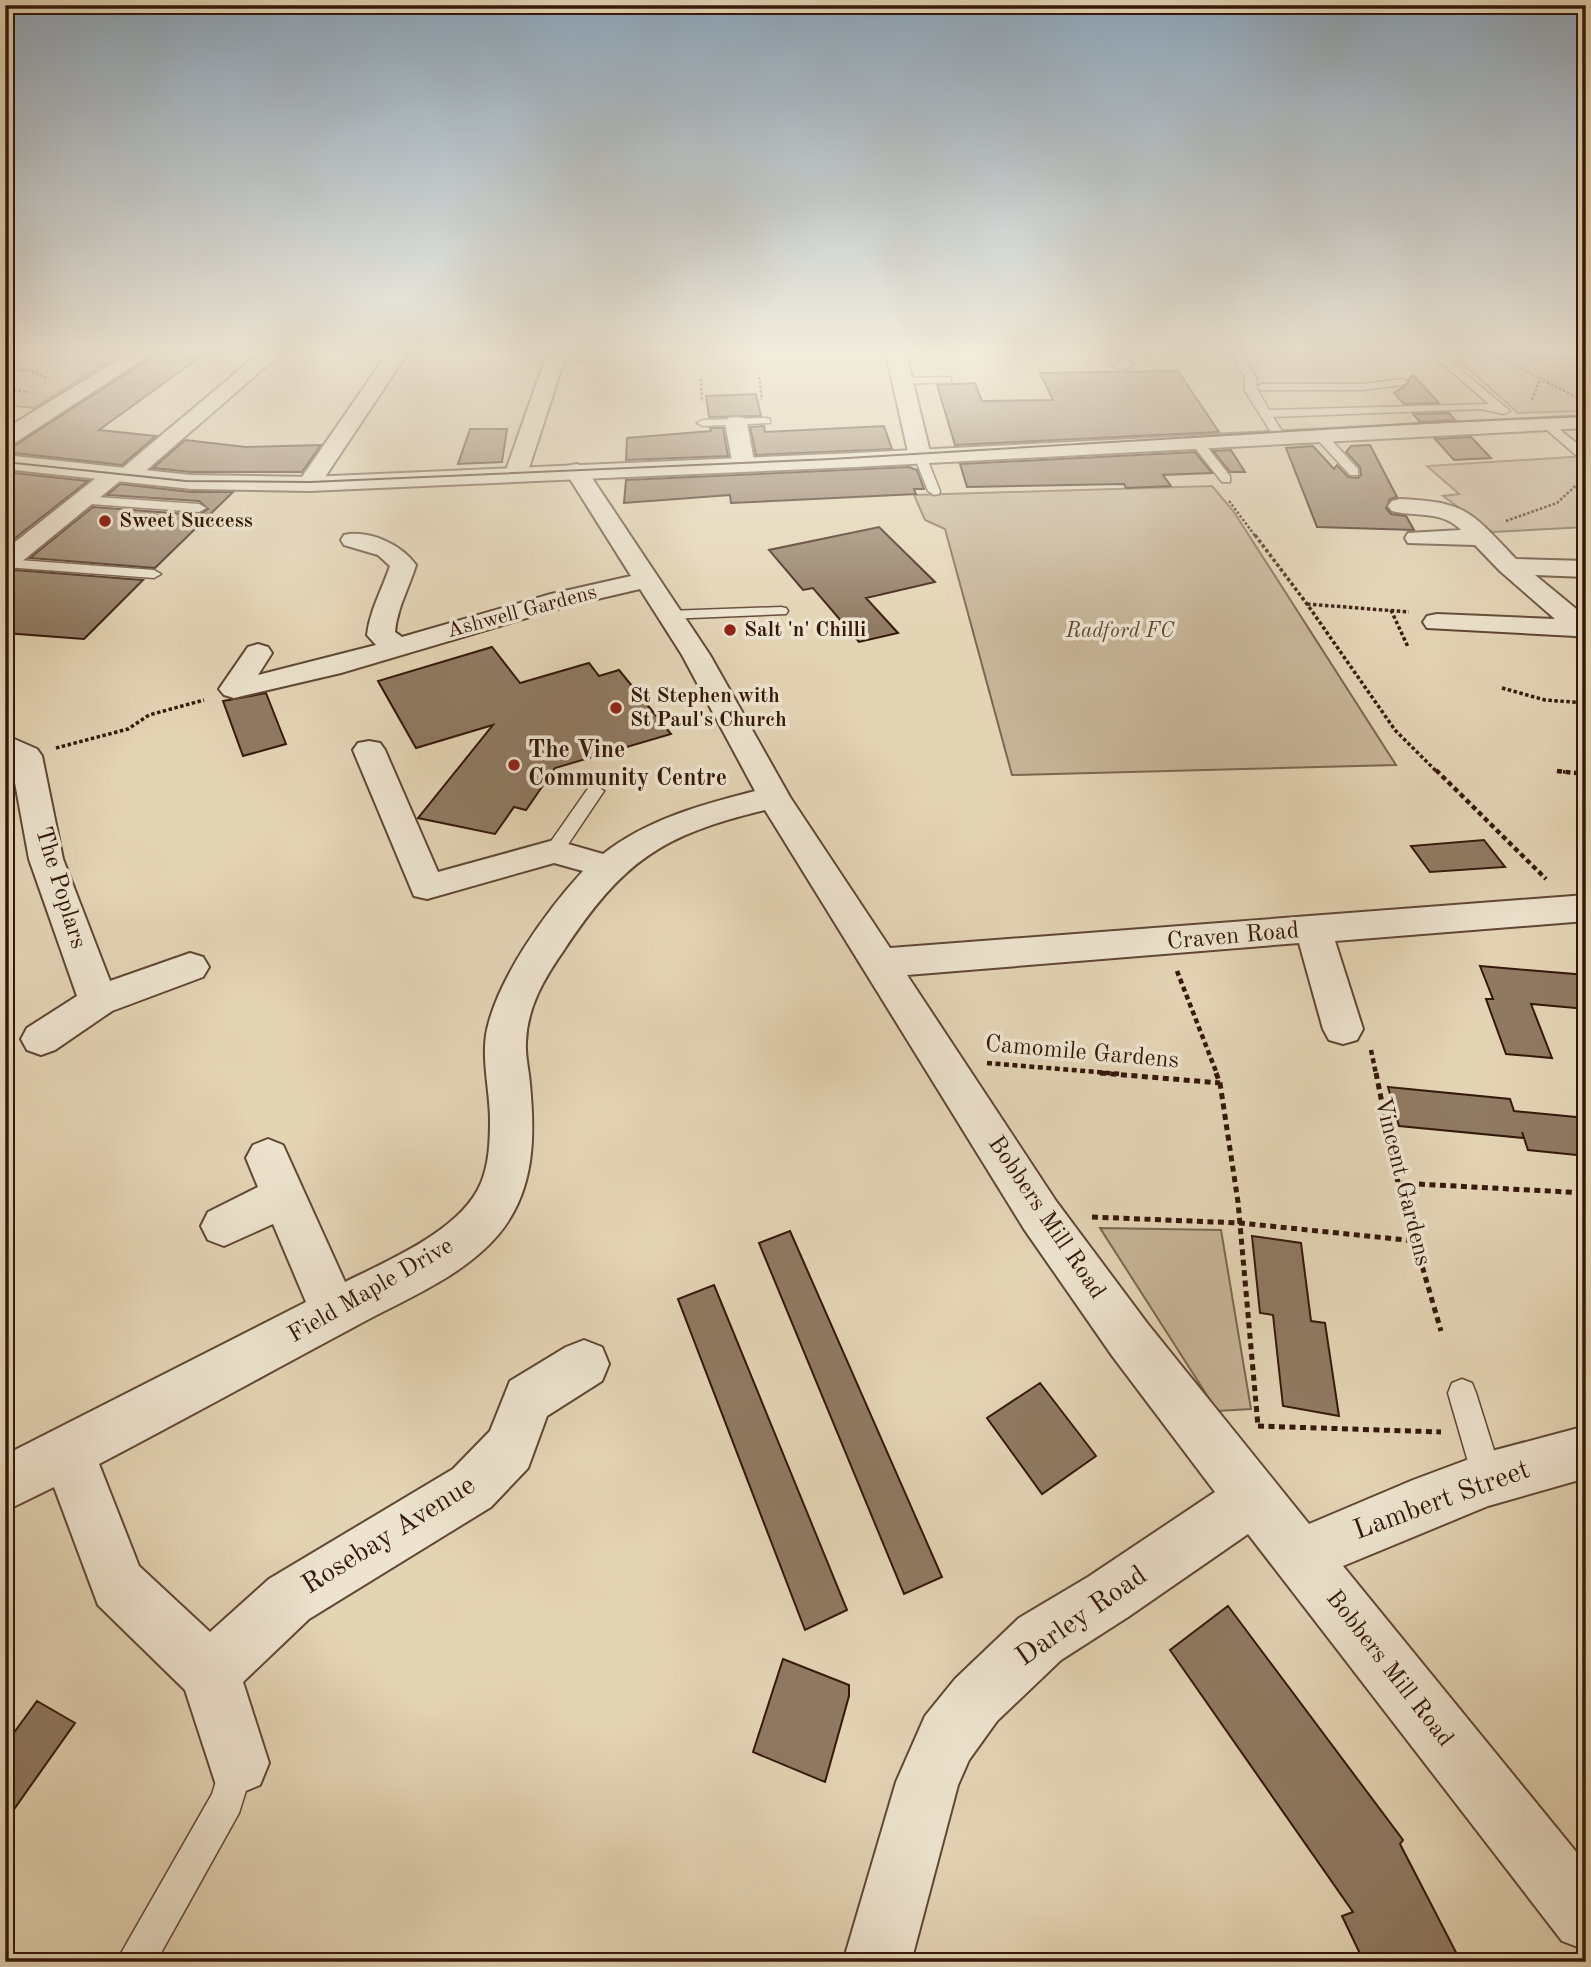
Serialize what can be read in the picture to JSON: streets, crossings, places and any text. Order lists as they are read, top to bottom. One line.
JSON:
{"streets":{"street":["Ashwell Gardens","The Poplars","Craven Road","Bobbers Mill Road","Field Maple Drive","Lambert Street","Rosebay Avenue","Darley Road"],"path":["Camomile Gardens","Vincent Gardens"]},"crossings":[["Ashwell Gardens","Bobbers Mill Road"],["Craven Road","Camomile Gardens"],["Craven Road","Bobbers Mill Road"],["Camomile Gardens","Bobbers Mill Road"],["Bobbers Mill Road","Field Maple Drive"],["Bobbers Mill Road","Lambert Street"],["Bobbers Mill Road","Darley Road"]],"parks":["Radford FC"],"places":["Sweet Success","Salt 'n' Chilli","St Stephen with St Paul's Church","The Vine Community Centre"]}
